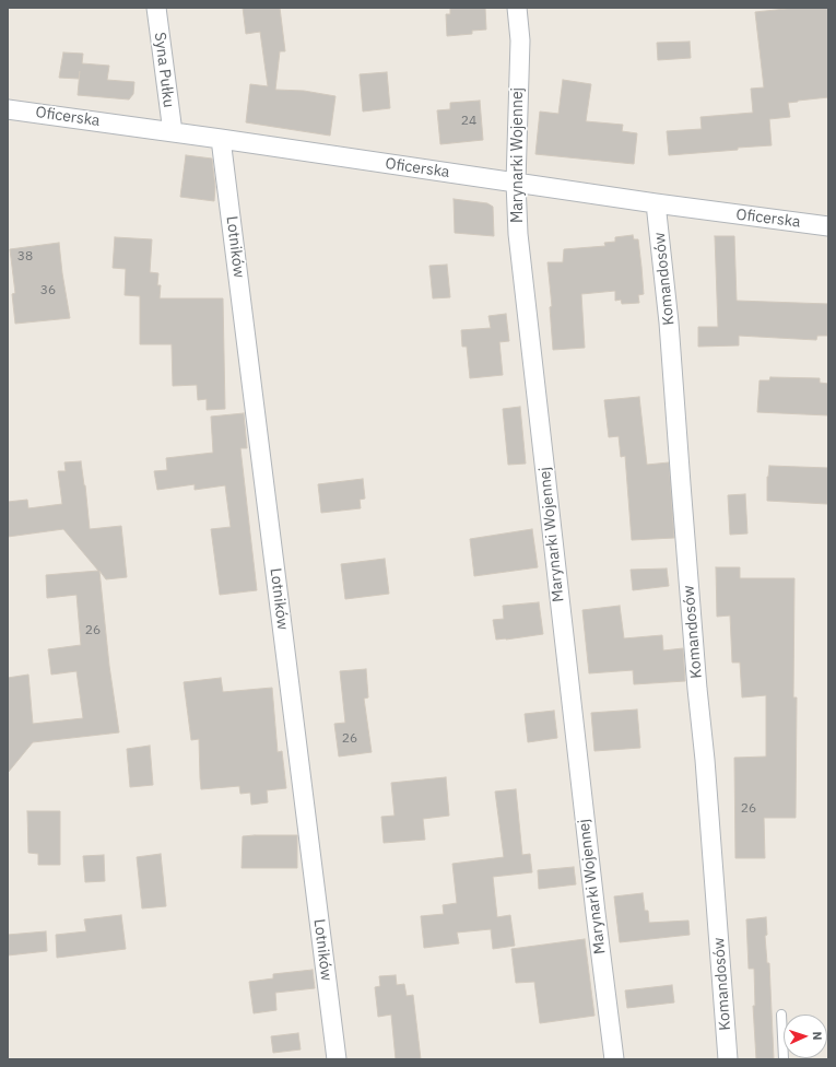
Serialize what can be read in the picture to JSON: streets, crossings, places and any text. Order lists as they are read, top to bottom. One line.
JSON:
{"streets":{"street":["Syna Pułku","Oficerska","Marynarki Wojennej","Lotników","Komandosów"]},"crossings":[["Syna Pułku","Oficerska"],["Oficerska","Marynarki Wojennej"],["Oficerska","Lotników"],["Oficerska","Komandosów"]],"house_numbers":["24","38","36","26","26","26"],"north":"right"}
